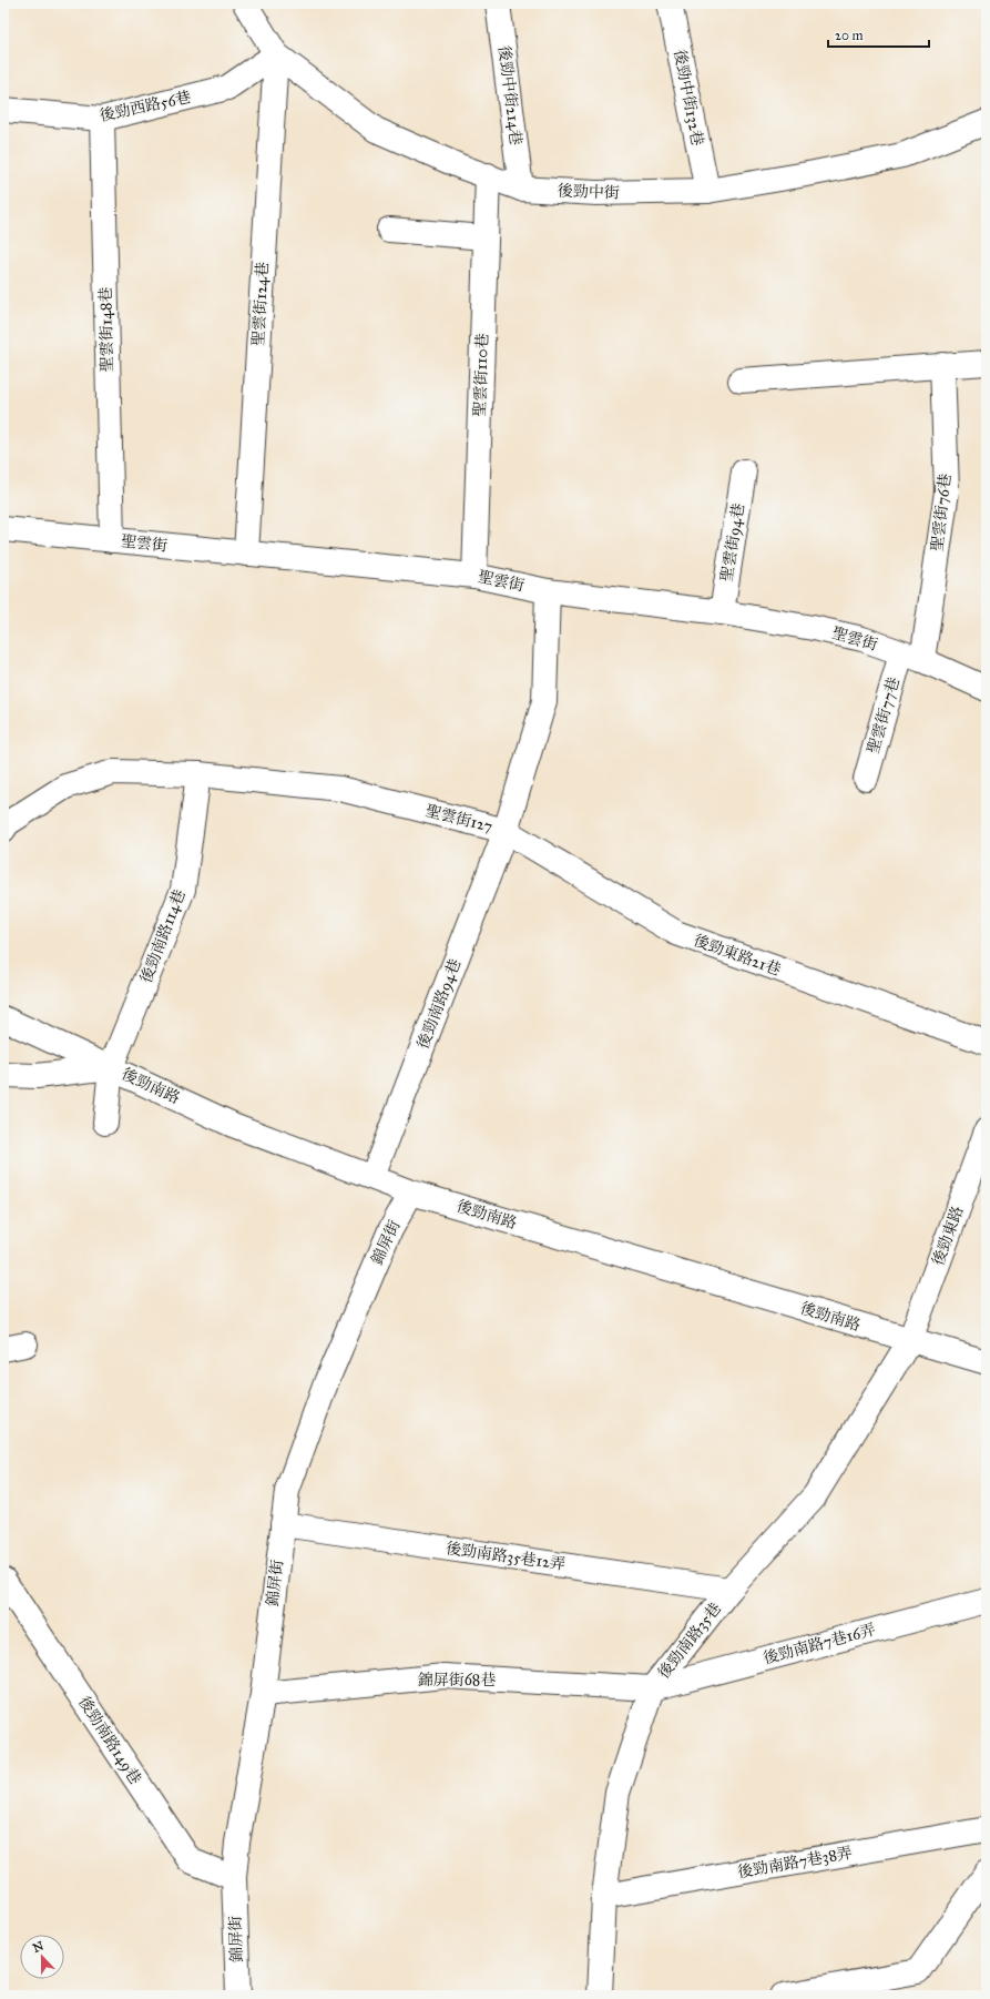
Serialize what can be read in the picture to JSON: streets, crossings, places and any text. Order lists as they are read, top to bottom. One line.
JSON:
{"streets":{"street":["後勁中街214巷","後勁中街132巷","後勁西路56巷","後勁中街","聖雲街124巷","聖雲街148巷","聖雲街110巷","聖雲街76巷","聖雲街94巷","聖雲街","聖雲街77巷","聖雲街127","後勁南路114巷","後勁東路21巷","後勁南路94巷","後勁南路","後勁東路","錦屏街","後勁南路35巷12弄","後勁南路35巷","後勁南路7巷16弄","錦屏街68巷","後勁南路149巷","後勁南路7巷38弄"]},"crossings":[["後勁中街214巷","後勁中街"],["後勁中街132巷","後勁中街"],["後勁西路56巷","後勁中街"],["後勁西路56巷","聖雲街124巷"],["後勁西路56巷","聖雲街148巷"],["後勁中街","聖雲街124巷"],["後勁中街","聖雲街110巷"],["聖雲街124巷","聖雲街"],["聖雲街148巷","聖雲街"],["聖雲街110巷","聖雲街"],["聖雲街76巷","聖雲街"],["聖雲街76巷","聖雲街77巷"],["聖雲街94巷","聖雲街"],["聖雲街","聖雲街77巷"],["聖雲街","聖雲街127"],["聖雲街127","後勁南路114巷"],["聖雲街127","後勁東路21巷"],["聖雲街127","後勁南路94巷"],["後勁南路114巷","後勁南路"],["後勁東路21巷","後勁南路94巷"],["後勁南路94巷","後勁南路"],["後勁南路","後勁東路"],["後勁南路","錦屏街"],["後勁南路","後勁南路35巷"],["後勁東路","後勁南路35巷"],["錦屏街","後勁南路35巷12弄"],["錦屏街","錦屏街68巷"],["錦屏街","後勁南路149巷"],["後勁南路35巷12弄","後勁南路35巷"],["後勁南路35巷","後勁南路7巷16弄"],["後勁南路35巷","錦屏街68巷"],["後勁南路35巷","後勁南路7巷38弄"],["後勁南路7巷16弄","錦屏街68巷"]],"scale_bar":"20 m","north":"top"}
